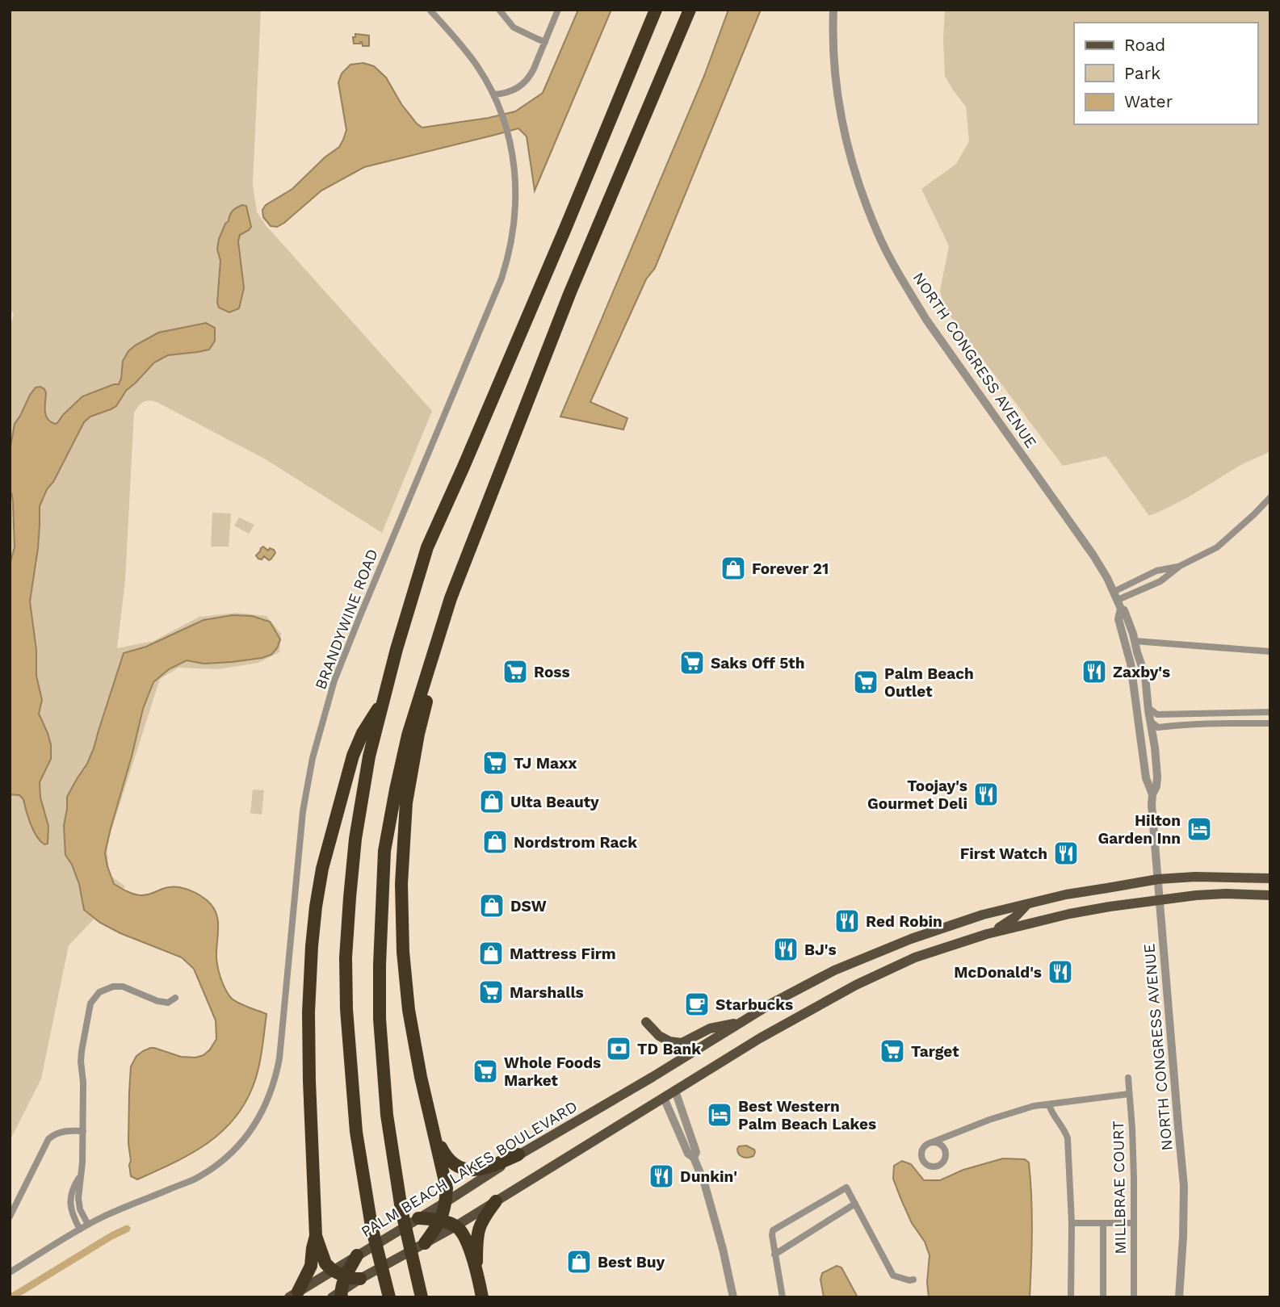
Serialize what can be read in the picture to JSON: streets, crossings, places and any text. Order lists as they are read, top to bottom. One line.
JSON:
{"streets":{"main road":["PALM BEACH LAKES BOULEVARD"],"street":["NORTH CONGRESS AVENUE","BRANDYWINE ROAD","MILLBRAE COURT"]},"crossings":[["NORTH CONGRESS AVENUE","PALM BEACH LAKES BOULEVARD"]],"places":{"shop":["Forever 21","Ulta Beauty","Nordstrom Rack","DSW","Mattress Firm","Best Buy"],"supermarket":["Saks Off 5th","Ross","Palm Beach Outlet","TJ Maxx","Marshalls","Target","Whole Foods Market"],"restaurant":["Zaxby's","Toojay's Gourmet Deli","First Watch","Red Robin","BJ's","McDonald's","Dunkin'"],"hotel":["Hilton Garden Inn","Best Western Palm Beach Lakes"],"cafe":["Starbucks"],"bank":["TD Bank"]},"legend":["Road","Park","Water"]}
